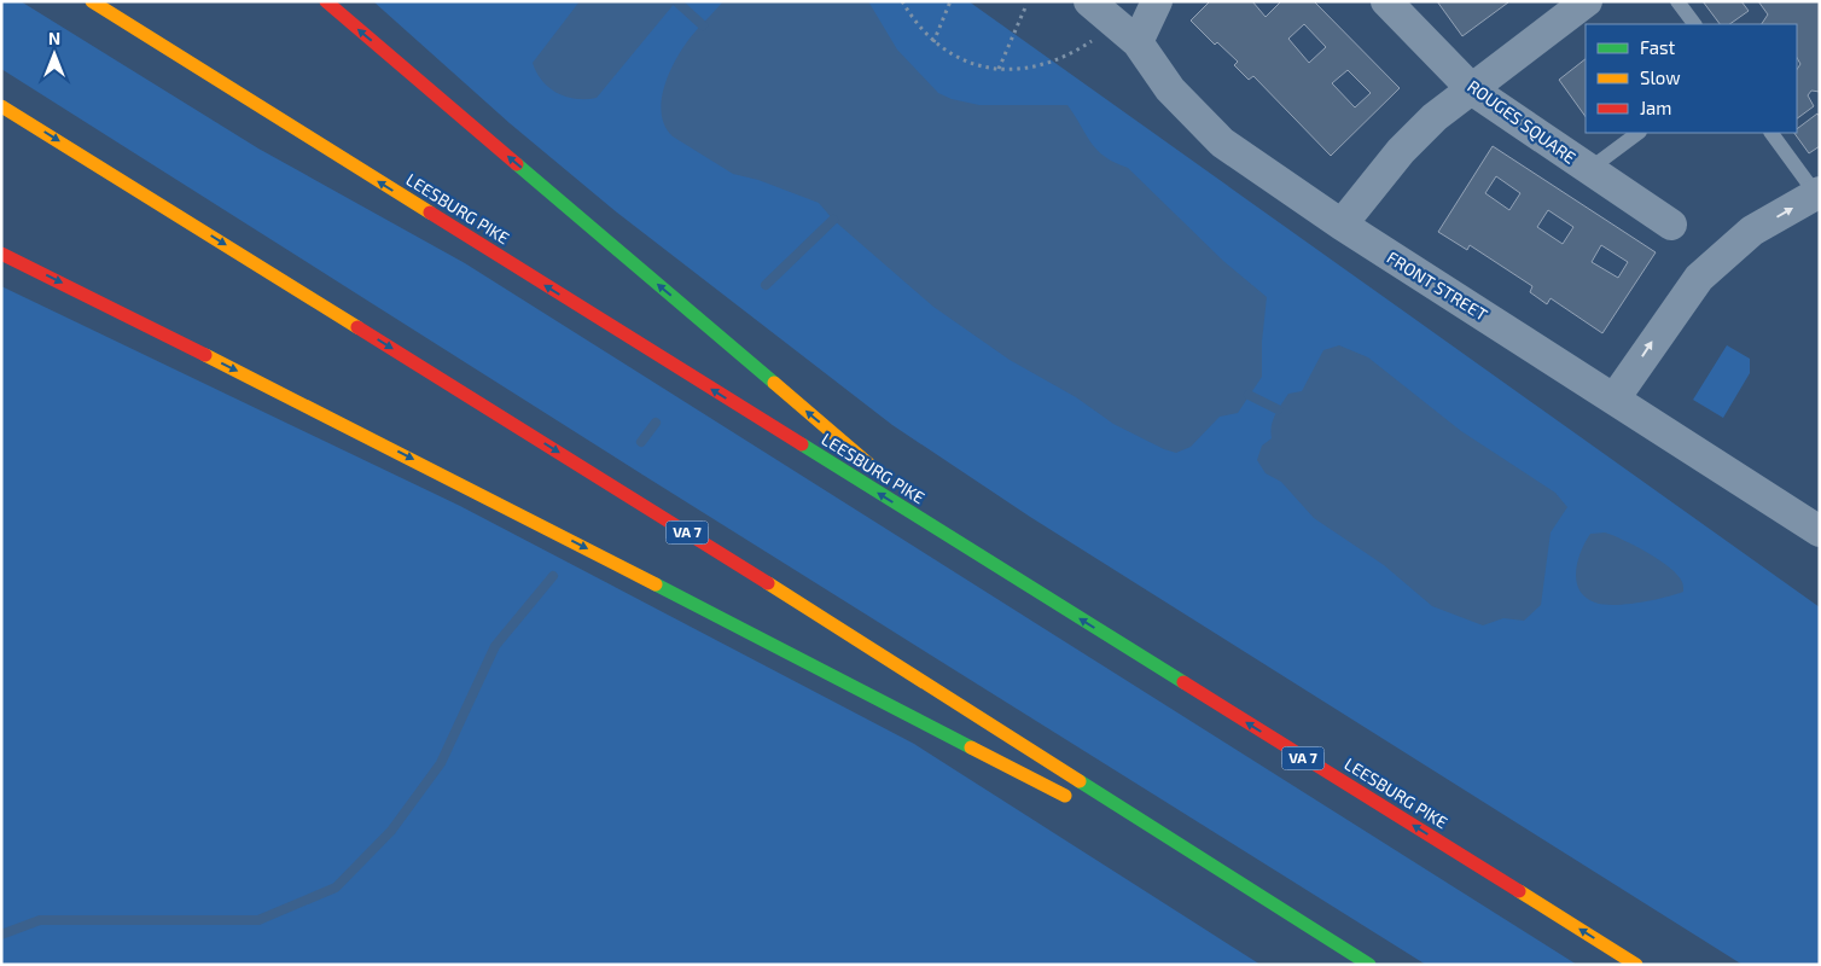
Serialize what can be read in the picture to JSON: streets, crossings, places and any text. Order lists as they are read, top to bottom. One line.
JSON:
{"streets":{"highway":["LEESBURG PIKE","VA 7"],"street":["ROUGES SQUARE","FRONT STREET"]},"legend":["Fast","Slow","Jam"],"north":"top"}
